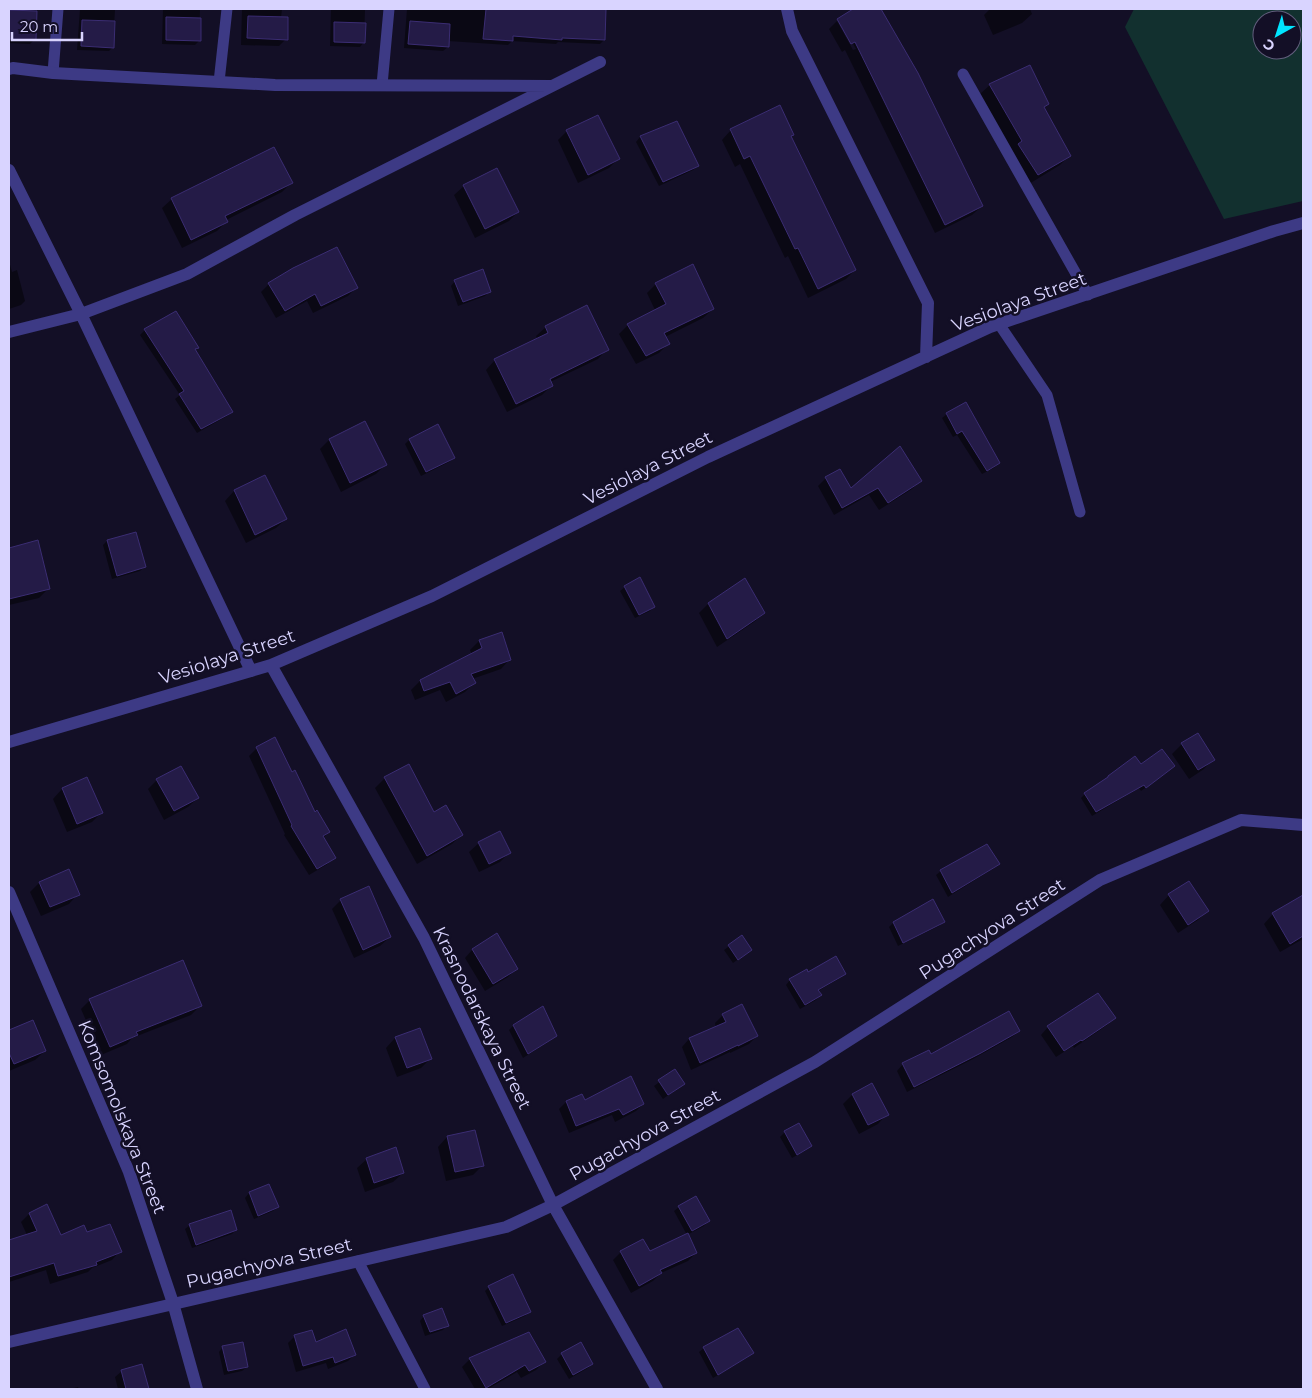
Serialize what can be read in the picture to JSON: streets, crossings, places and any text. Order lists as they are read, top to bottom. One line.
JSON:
{"streets":{"street":["Vesiolaya Street","Pugachyova Street","Krasnodarskaya Street","Komsomolskaya Street"]},"crossings":[["Vesiolaya Street","Krasnodarskaya Street"],["Pugachyova Street","Krasnodarskaya Street"],["Pugachyova Street","Komsomolskaya Street"]],"scale_bar":"20 m","north":"bottom left"}
